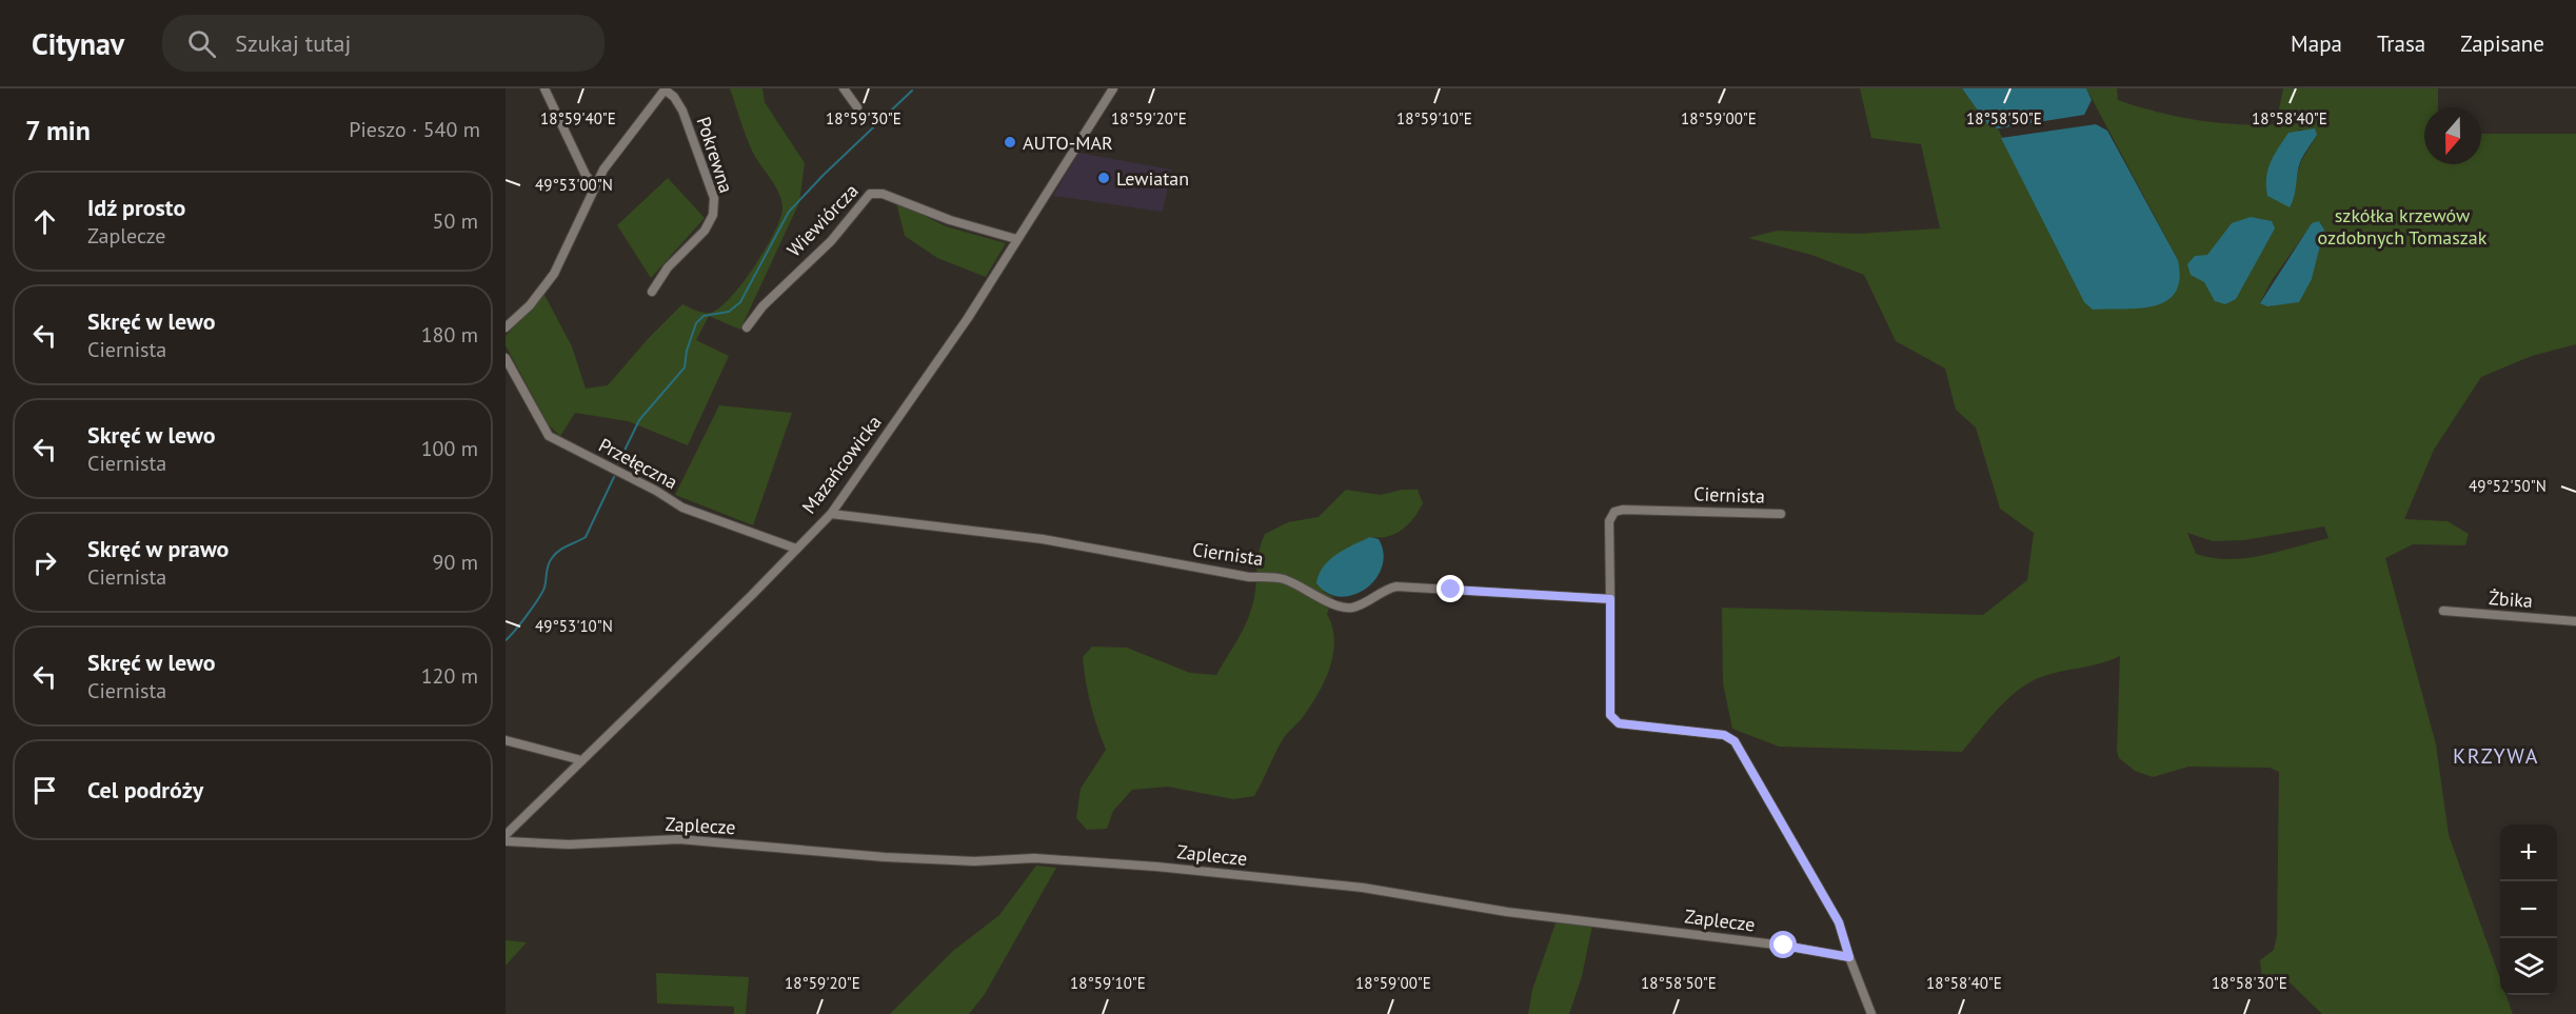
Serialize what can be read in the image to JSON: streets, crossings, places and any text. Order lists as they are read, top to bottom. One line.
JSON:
{"streets":{"street":["Pokrewna","Wiewiórcza","Przełęczna","Mazańcowicka","Ciernista","Żbika","Zaplecze"]},"crossings":[["Wiewiórcza","Mazańcowicka"],["Przełęczna","Mazańcowicka"],["Mazańcowicka","Ciernista"],["Ciernista","Zaplecze"]],"districts":["KRZYWA"],"parks":["szkółka krzewów ozdobnych Tomaszak"],"places":["AUTO-MAR","Lewiatan"],"north":"bottom","page":{"header":"Citynav","search":"Szukaj tutaj","nav":["Mapa","Trasa","Zapisane"],"heading":["7 min","Pieszo · 540 m"],"list":[["Idź prosto","Zaplecze","50 m"],["Skręć w lewo","Ciernista","180 m"],["Skręć w lewo","Ciernista","100 m"],["Skręć w prawo","Ciernista","90 m"],["Skręć w lewo","Ciernista","120 m"],"Cel podróży"],"map_buttons":["+","−"]},"coordinates":["18°59'30\"E","18°59'20\"E","18°59'10\"E","18°58'50\"E","18°59'40\"E","18°59'00\"E","18°58'40\"E","49°53'00\"N","49°52'50\"N","49°53'10\"N","18°58'30\"E"]}
